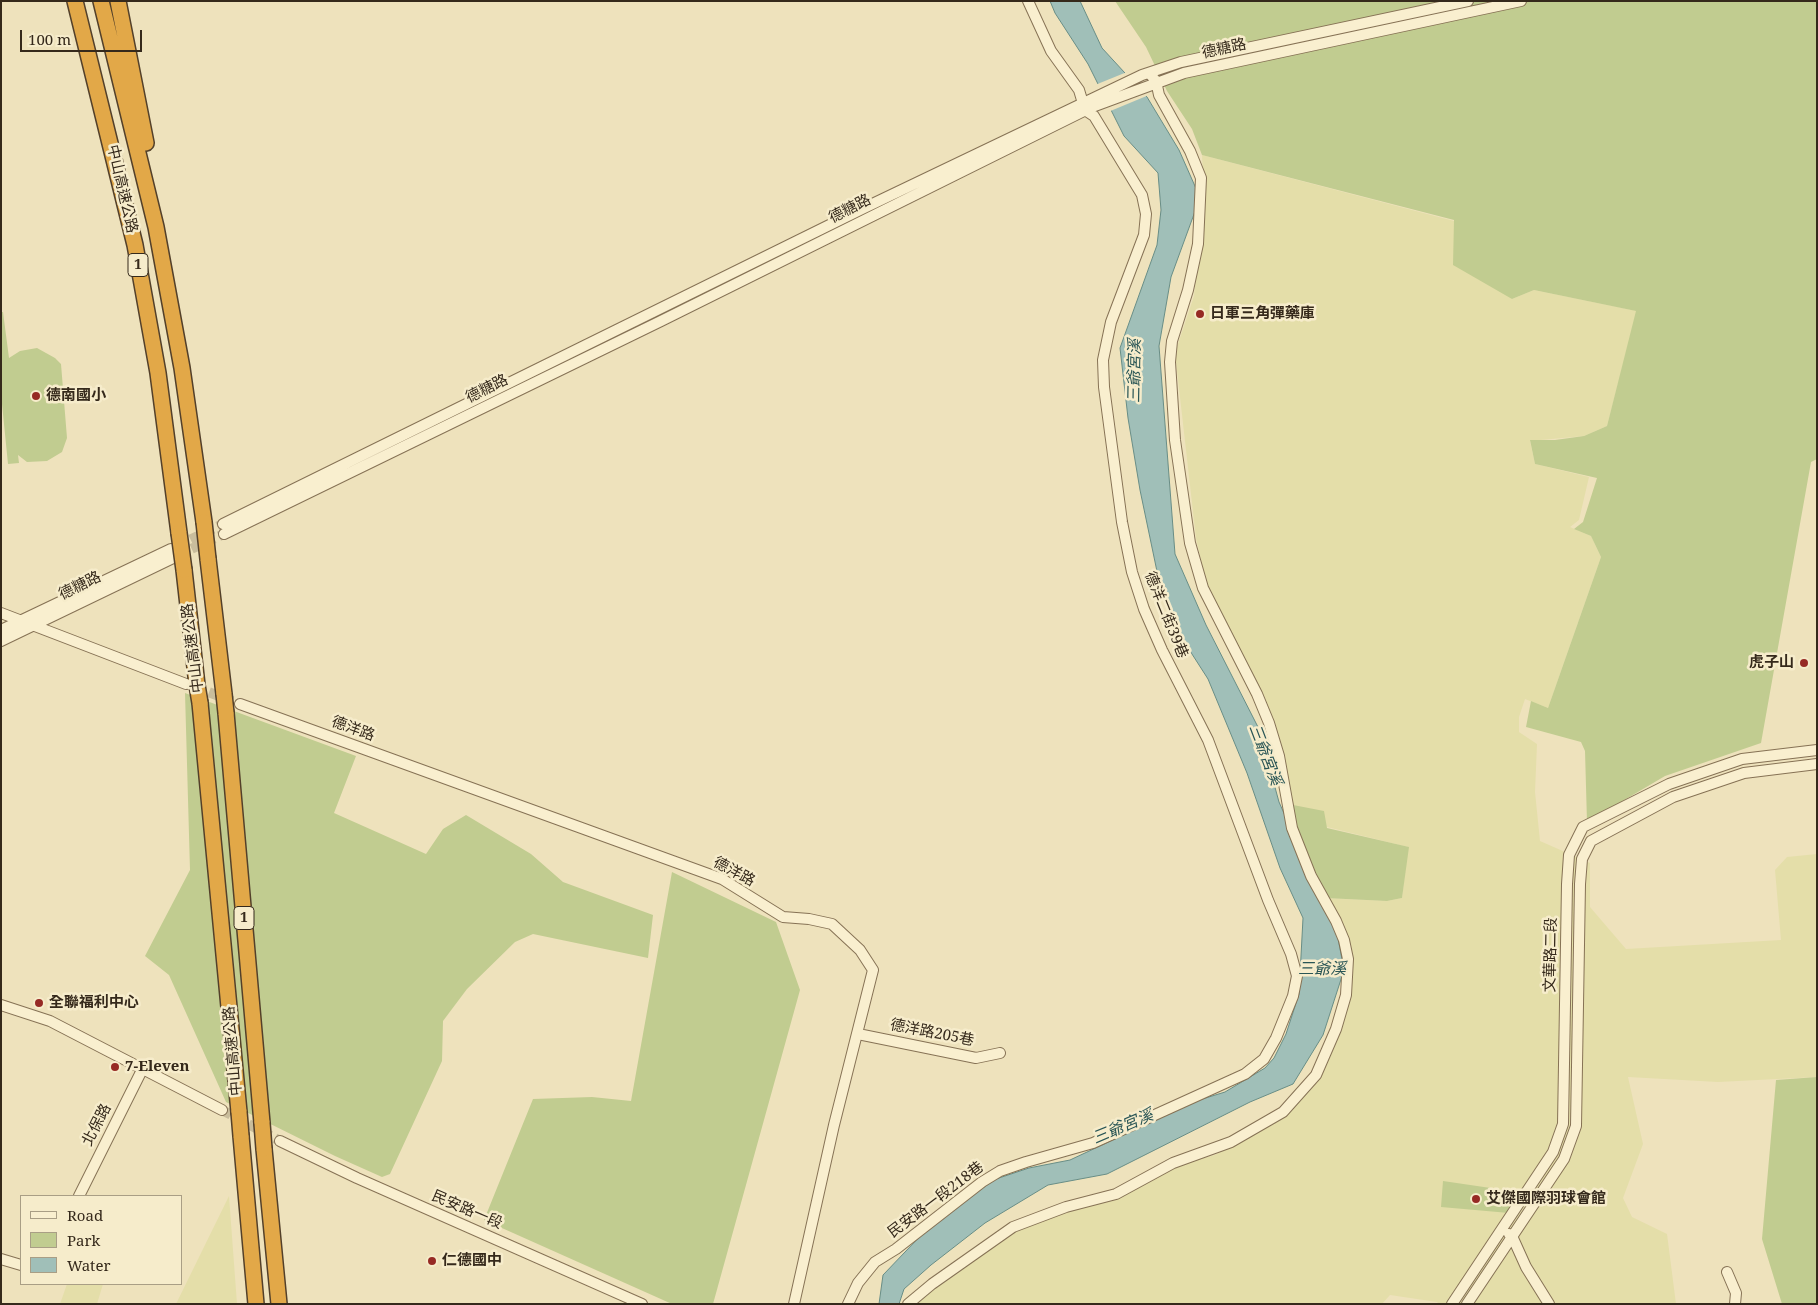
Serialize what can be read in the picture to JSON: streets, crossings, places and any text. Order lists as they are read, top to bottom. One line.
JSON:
{"streets":{"highway":["中山高速公路","1"],"street":["德糖路","德洋二街39巷","德洋路","文華路二段","德洋路205巷","北保路","民安路一段218巷","民安路一段"]},"crossings":[["德糖路","德洋二街39巷"],["德洋二街39巷","民安路一段218巷"],["德洋路","德洋路205巷"]],"water":["三爺宮溪","三爺溪"],"places":["日軍三角彈藥庫","德南國小","虎子山","全聯福利中心","7-Eleven","艾傑國際羽球會館","仁德國中"],"legend":["Road","Park","Water"],"scale_bar":"100 m"}
